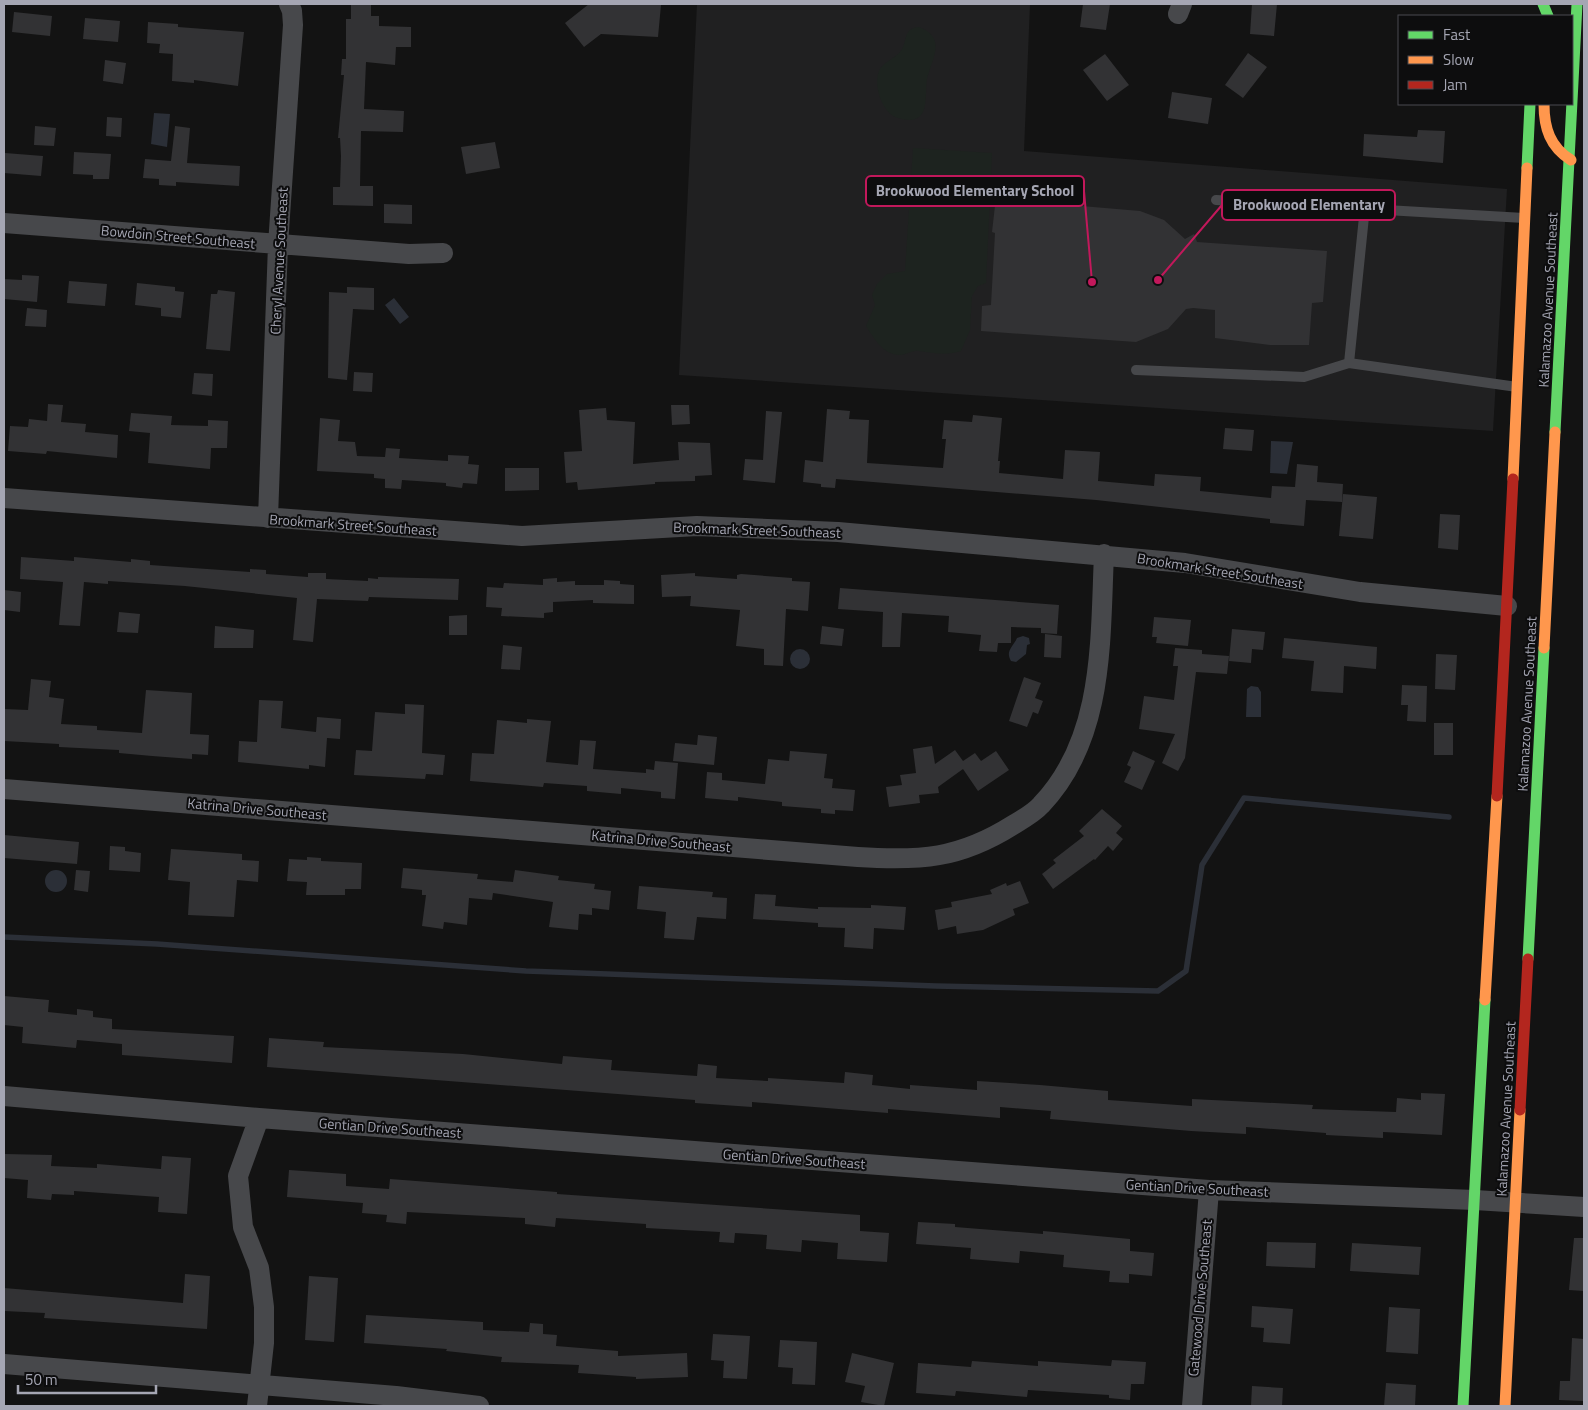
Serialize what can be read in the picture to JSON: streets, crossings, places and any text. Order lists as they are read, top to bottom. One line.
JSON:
{"streets":{"main road":["Kalamazoo Avenue Southeast"],"street":["Bowdoin Street Southeast","Cheryl Avenue Southeast","Brookmark Street Southeast","Katrina Drive Southeast","Gentian Drive Southeast","Gatewood Drive Southeast"]},"crossings":[["Bowdoin Street Southeast","Cheryl Avenue Southeast"],["Cheryl Avenue Southeast","Brookmark Street Southeast"],["Kalamazoo Avenue Southeast","Brookmark Street Southeast"],["Kalamazoo Avenue Southeast","Gentian Drive Southeast"],["Brookmark Street Southeast","Katrina Drive Southeast"],["Gentian Drive Southeast","Gatewood Drive Southeast"]],"places":["Brookwood Elementary","Brookwood Elementary School"],"legend":["Fast","Slow","Jam"],"scale_bar":"50 m"}
